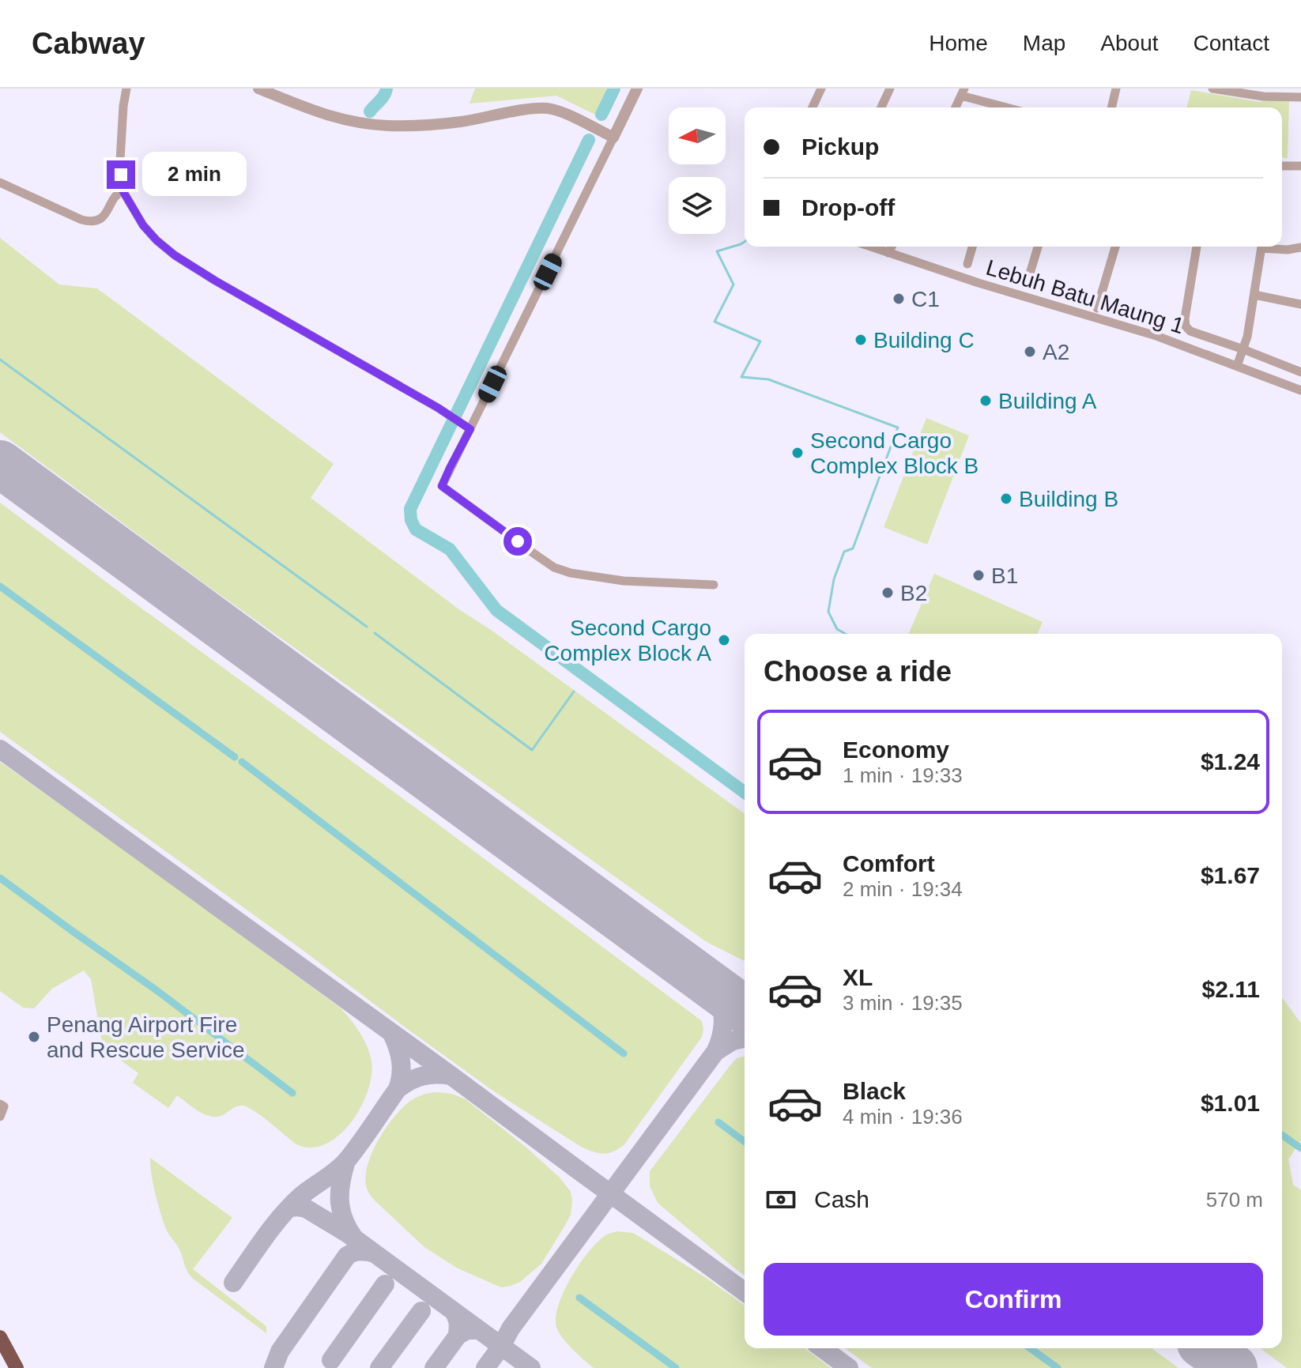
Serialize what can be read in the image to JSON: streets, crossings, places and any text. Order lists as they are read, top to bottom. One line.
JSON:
{"streets":{"street":["Lebuh Batu Maung 1"]},"places":["C1","Building C","A2","Building A","Second Cargo Complex Block B","Building B","B1","B2","Second Cargo Complex Block A","Penang Airport Fire and Rescue Service"],"north":"left","page":{"header":"Cabway","nav":["Home","Map","About","Contact"],"banner":["Pickup","Drop-off"],"bubble":"2 min","heading":"Choose a ride","list":[{"name":"Economy","note":"1 min · 19:33","value":"$1.24"},{"name":"Comfort","note":"2 min · 19:34","value":"$1.67"},{"name":"XL","note":"3 min · 19:35","value":"$2.11"},{"name":"Black","note":"4 min · 19:36","value":"$1.01"}],"pay":["Cash","570 m"],"buttons":"Confirm"}}
